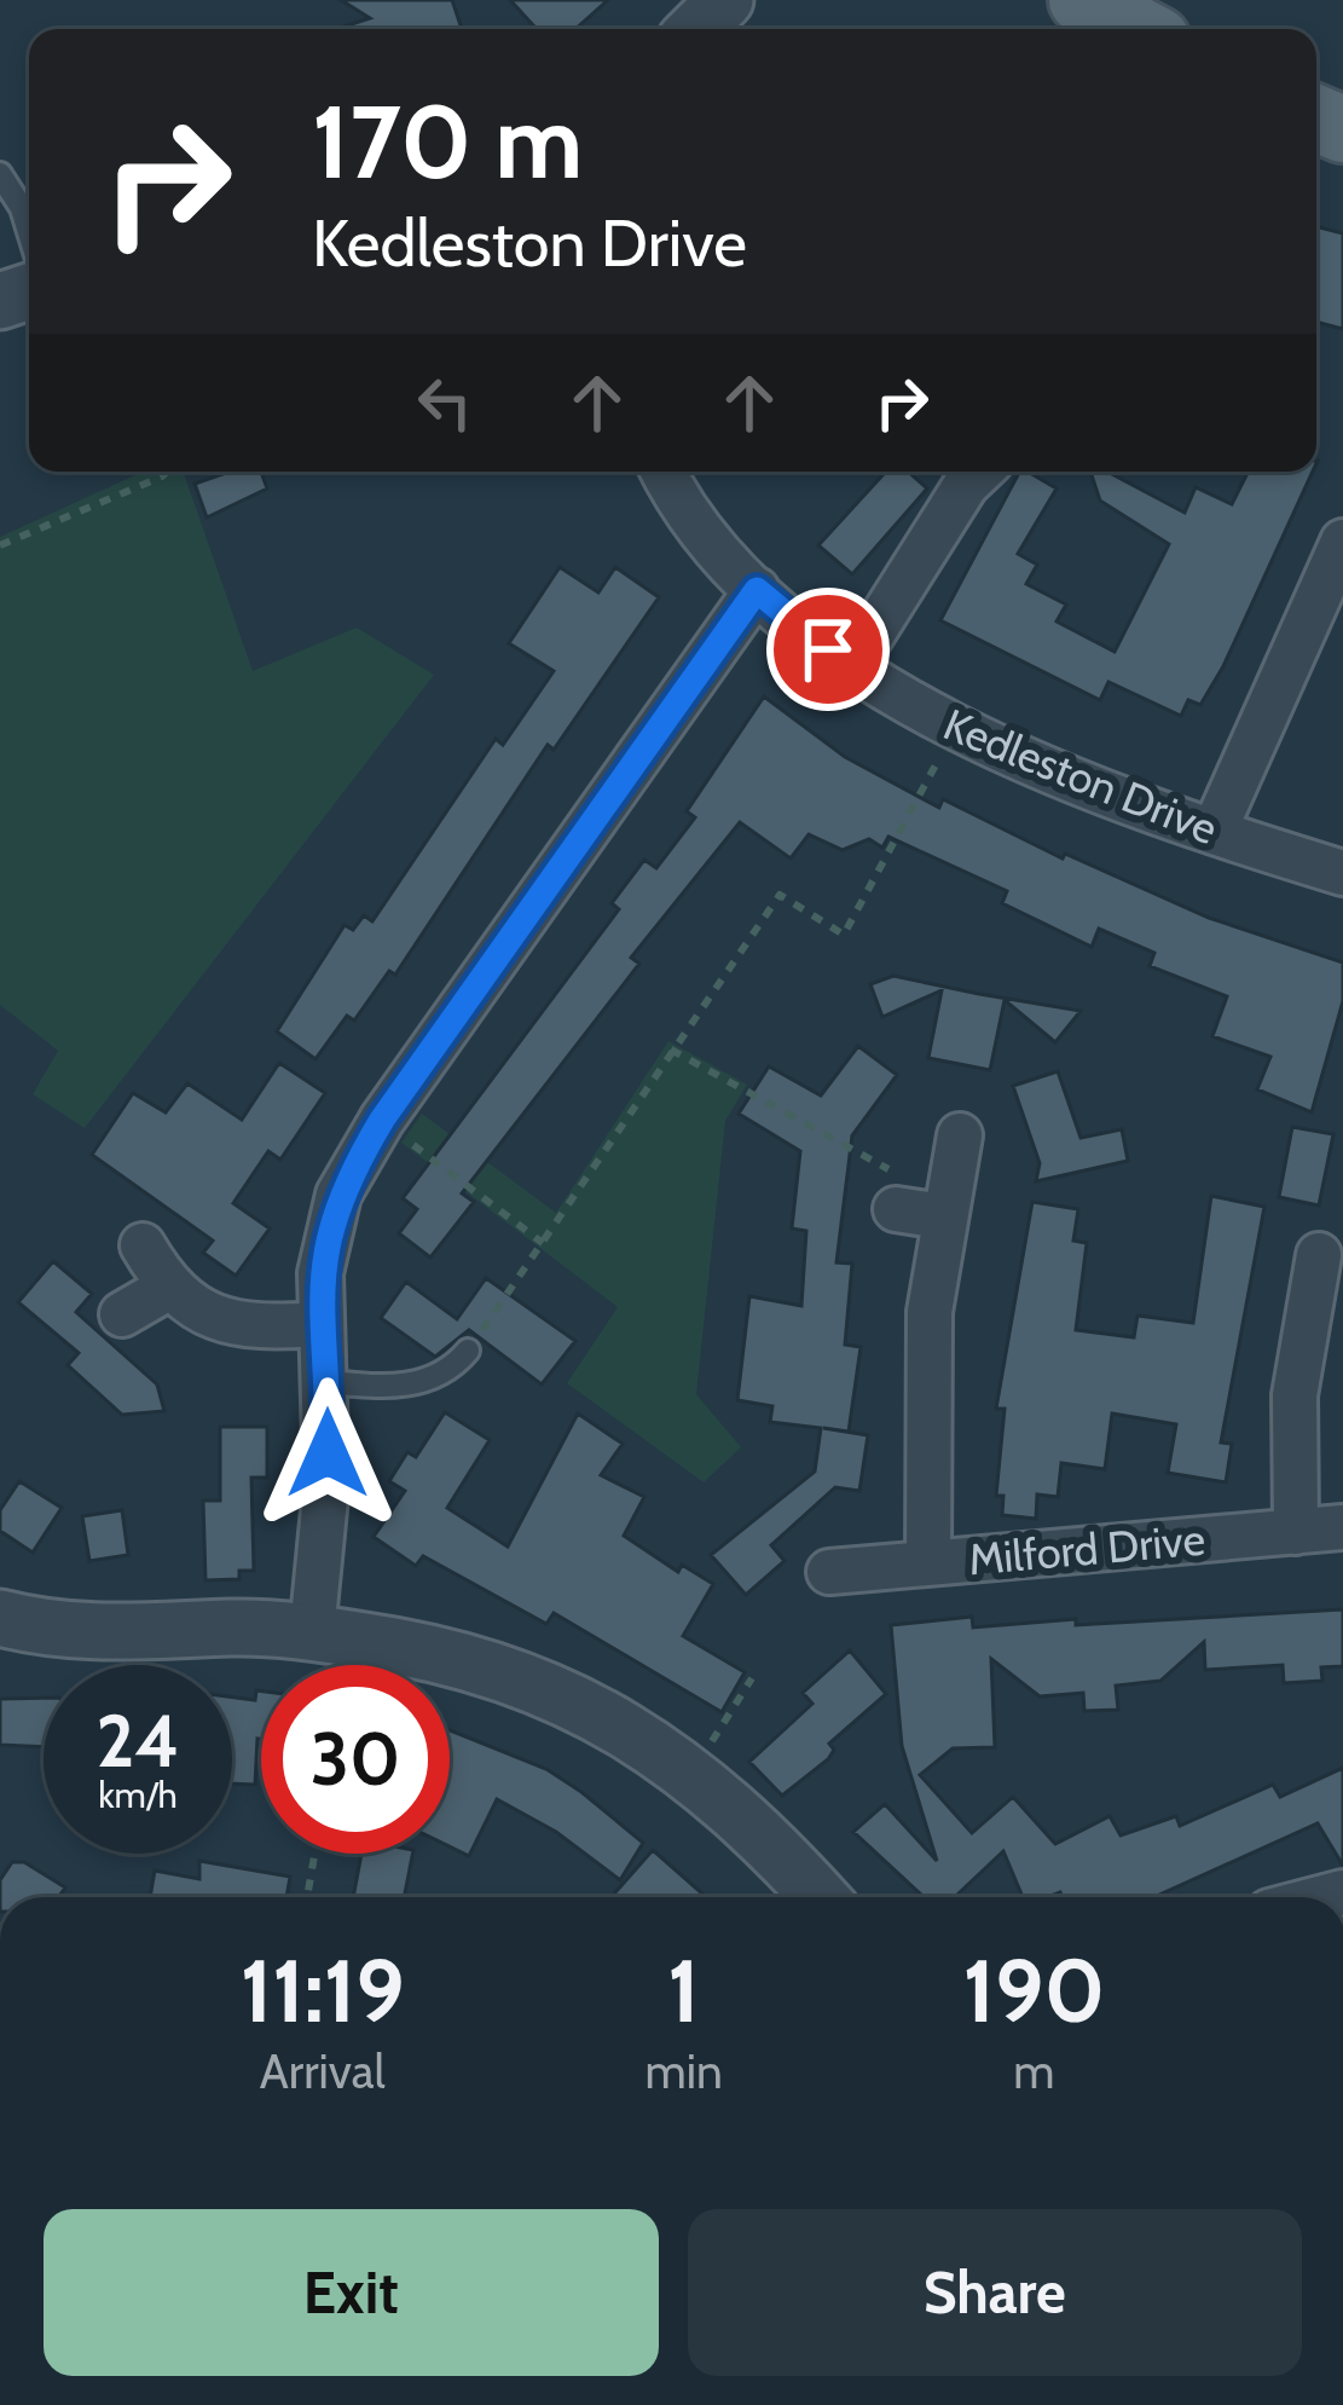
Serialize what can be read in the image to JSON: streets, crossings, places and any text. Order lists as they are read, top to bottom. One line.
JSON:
{"streets":{"street":["Kedleston Drive","Milford Drive"]},"page":{"turn":["170 m","Kedleston Drive"],"speed":"24 km/h","limit":"30","eta":["11:19","Arrival","1","min","190","m"],"buttons":["Exit","Share"]}}
